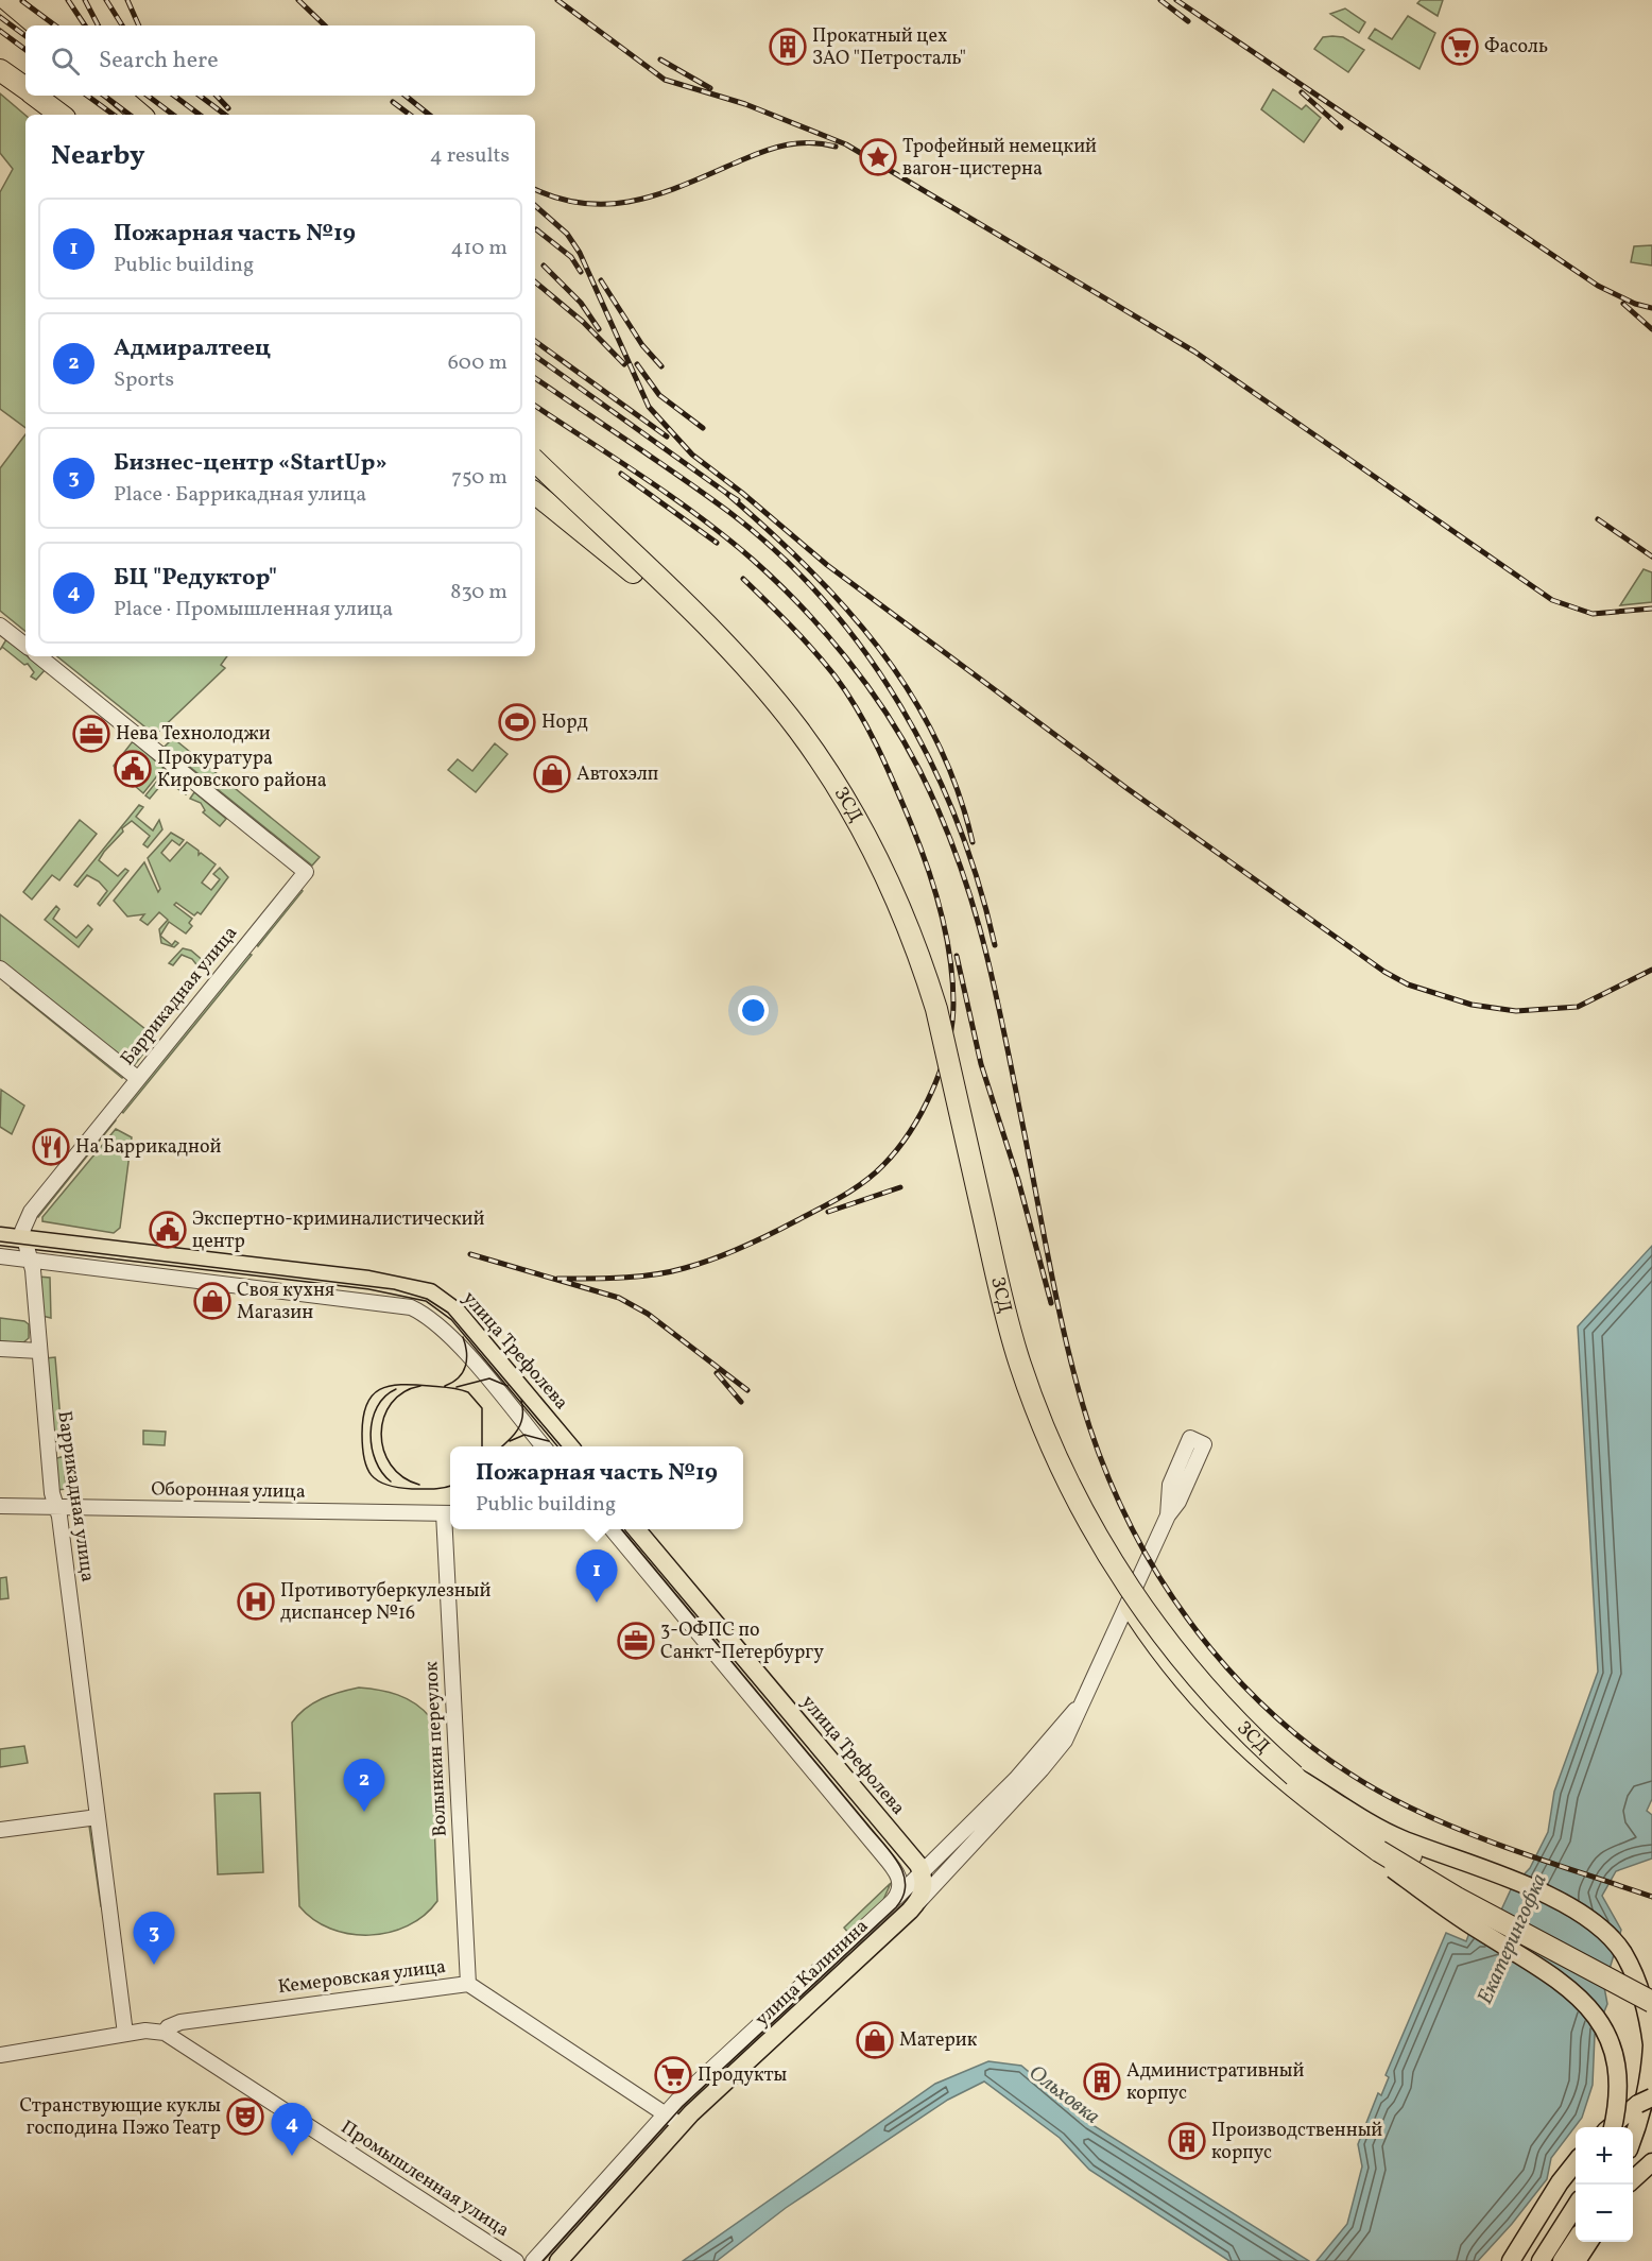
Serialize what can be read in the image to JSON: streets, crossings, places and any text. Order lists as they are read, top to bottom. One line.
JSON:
{"streets":{"highway":["ЗСД"],"main road":["улица Трефолева","улица Калинина"],"street":["Баррикадная улица","Оборонная улица","Волынкин переулок","Кемеровская улица","Промышленная улица"]},"crossings":[["Баррикадная улица","улица Трефолева"],["Баррикадная улица","Оборонная улица"],["улица Трефолева","улица Калинина"],["Оборонная улица","Волынкин переулок"],["Волынкин переулок","Кемеровская улица"],["улица Калинина","Кемеровская улица"],["Кемеровская улица","Промышленная улица"]],"water":["Екатерингофка","Ольховка"],"places":{"building":["Прокатный цех ЗАО \"Петросталь\"","Административный корпус","Производственный корпус"],"supermarket":["Фасоль","Продукты"],"place":["Трофейный немецкий вагон-цистерна"],"sports":["Норд"],"office":["Нева Технолоджи","3-ОФПС по Санкт-Петербургу"],"public building":["Прокуратура Кировского района","Экспертно-криминалистический центр"],"shop":["Автохэлп","Своя кухня Магазин","Материк"],"restaurant":["На Баррикадной"],"hospital":["Противотуберкулезный диспансер №16"],"theatre":["Странствующие куклы господина Пэжо Театр"]},"page":{"search":"Search here","heading":["Nearby","4 results"],"list":[{"mark":"1","name":"Пожарная часть №19","note":"Public building","value":"410 m"},{"mark":"2","name":"Адмиралтеец","note":"Sports","value":"600 m"},{"mark":"3","name":"Бизнес-центр «StartUp»","note":"Place · Баррикадная улица","value":"750 m"},{"mark":"4","name":"БЦ \"Редуктор\"","note":"Place · Промышленная улица","value":"830 m"}],"popup":["Пожарная часть №19","Public building"],"pins":["1","2","3","4"],"map_buttons":["+","−"]}}
